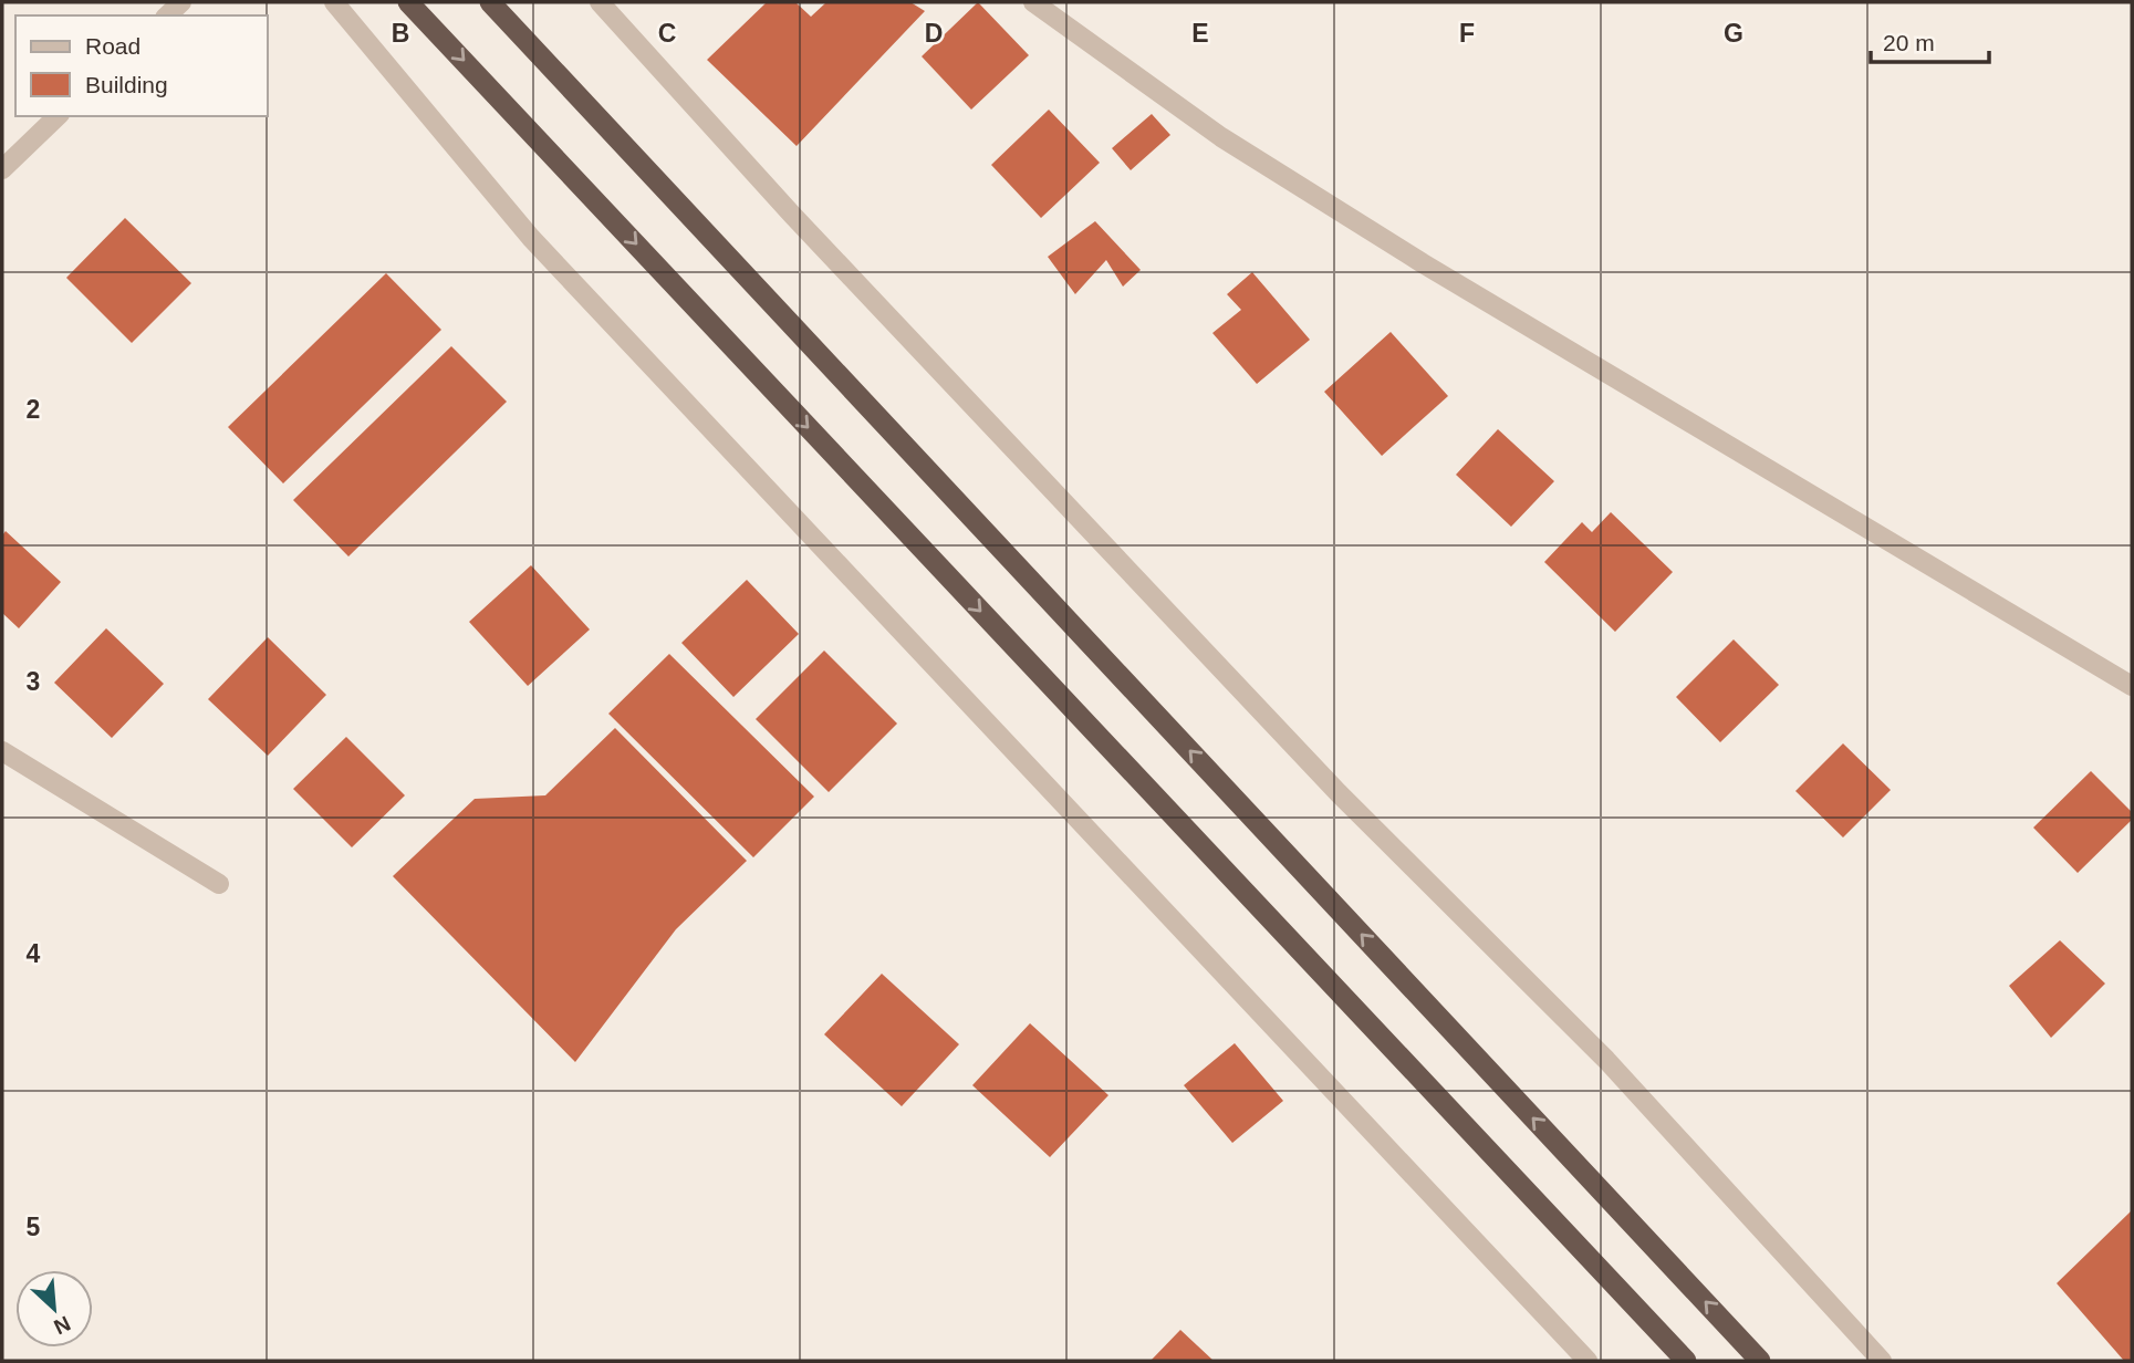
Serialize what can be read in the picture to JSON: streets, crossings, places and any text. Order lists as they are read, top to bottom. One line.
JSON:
{"legend":["Road","Building"],"scale_bar":"20 m","north":"bottom right","grid":{"columns":["B","C","D","E","F","G"],"rows":["2","3","4","5"]}}
